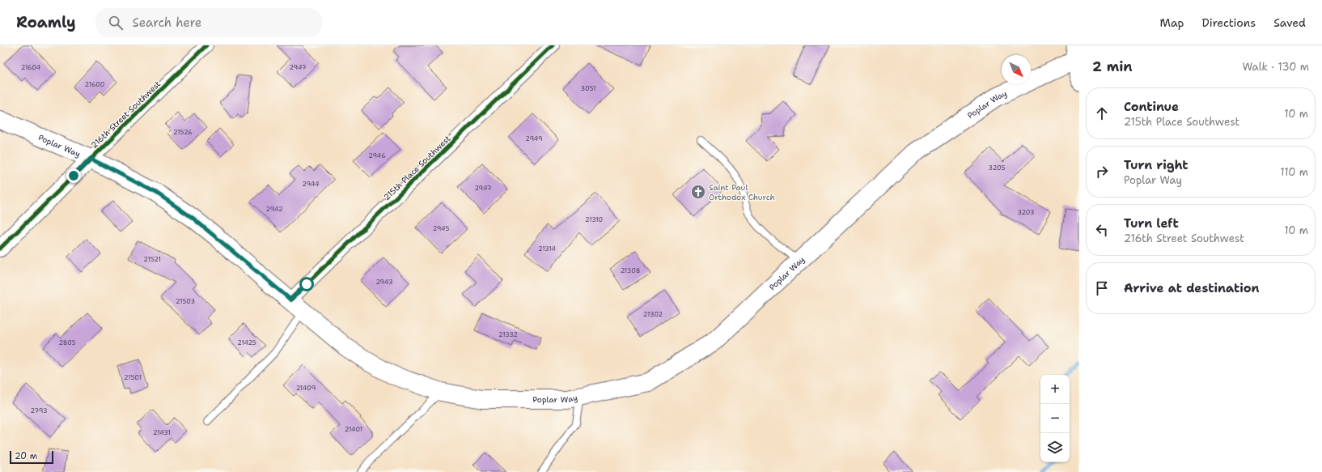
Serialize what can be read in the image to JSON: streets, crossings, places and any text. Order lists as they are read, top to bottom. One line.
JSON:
{"streets":{"main road":["Poplar Way"],"street":["216th Street Southwest","215th Place Southwest"]},"crossings":[["Poplar Way","216th Street Southwest"],["Poplar Way","215th Place Southwest"]],"places":{"church":["Saint Paul Orthodox Church"]},"house_numbers":["21604","2947","21600","3051","21526","2949","2946","3205","2944","2947","2942","3203","21310","2945","21314","21521","21308","2943","21503","21302","21332","2805","21425","21501","21409","2793","21401","21431"],"scale_bar":"20 m","north":"bottom right","page":{"header":"Roamly","search":"Search here","nav":["Map","Directions","Saved"],"heading":["2 min","Walk · 130 m"],"list":[["Continue","215th Place Southwest","10 m"],["Turn right","Poplar Way","110 m"],["Turn left","216th Street Southwest","10 m"],"Arrive at destination"],"map_buttons":["+","−"],"scale":"20 m"}}
